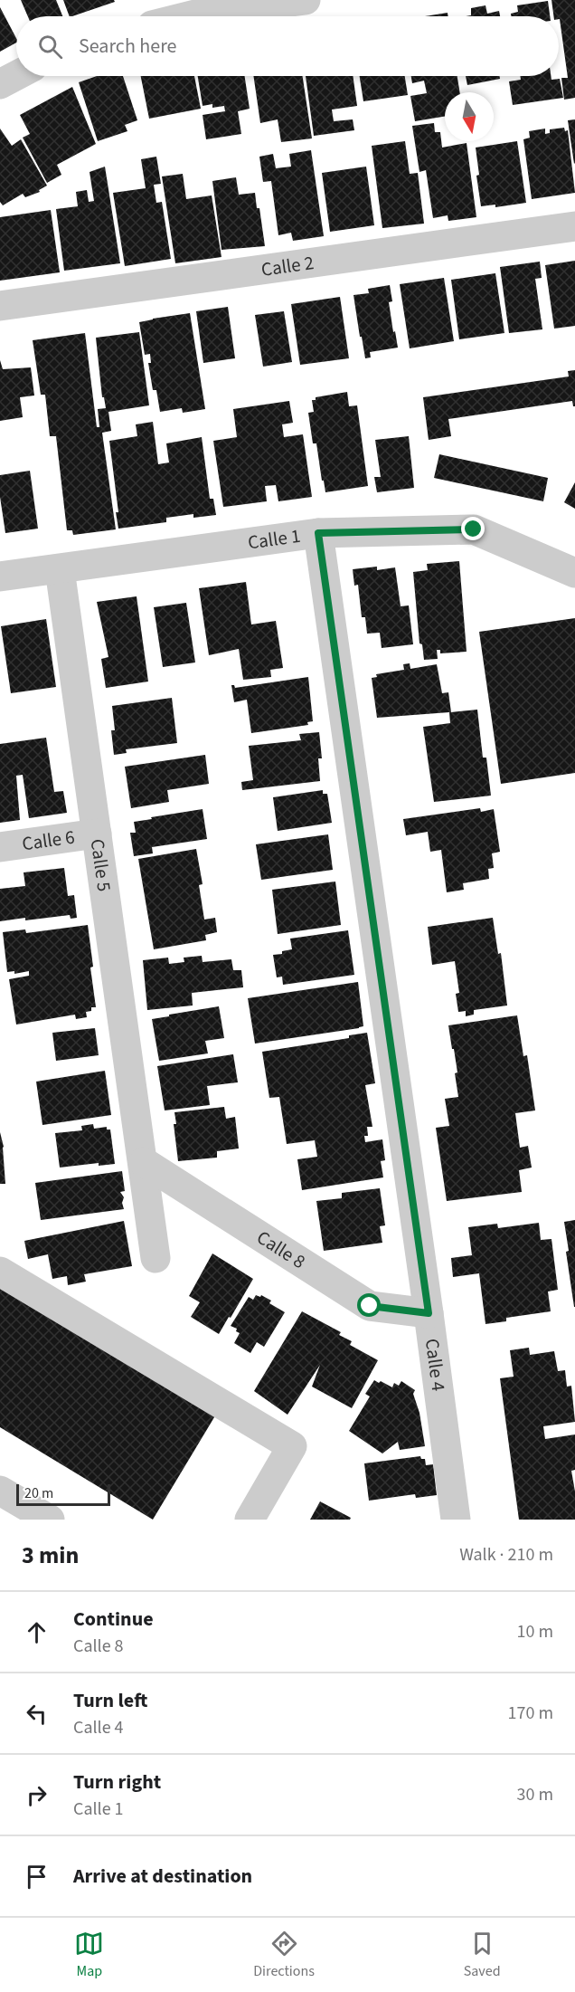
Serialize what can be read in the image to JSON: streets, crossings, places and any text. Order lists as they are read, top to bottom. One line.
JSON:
{"streets":{"street":["Calle 2","Calle 1","Calle 6","Calle 5","Calle 8","Calle 4"]},"crossings":[["Calle 1","Calle 5"],["Calle 1","Calle 4"],["Calle 6","Calle 5"],["Calle 5","Calle 8"],["Calle 8","Calle 4"]],"scale_bar":"20 m","north":"bottom","page":{"search":"Search here","scale":"20 m","heading":["3 min","Walk · 210 m"],"list":[["Continue","Calle 8","10 m"],["Turn left","Calle 4","170 m"],["Turn right","Calle 1","30 m"],"Arrive at destination"],"nav":["Map","Directions","Saved"]}}
